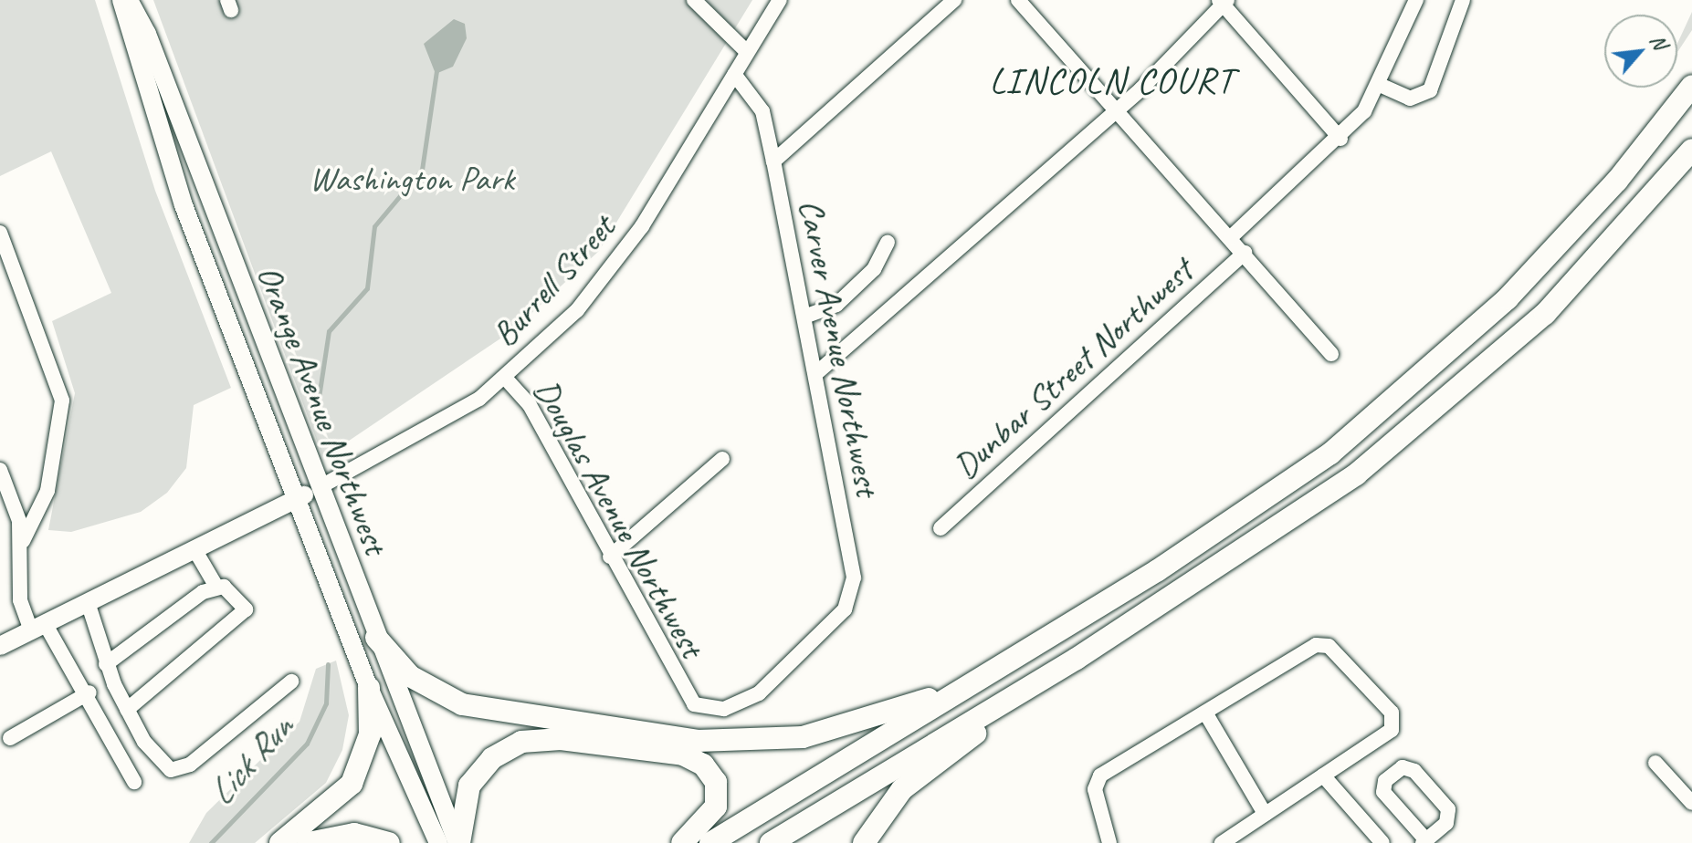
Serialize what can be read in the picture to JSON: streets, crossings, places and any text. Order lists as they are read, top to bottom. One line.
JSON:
{"streets":{"main road":["Orange Avenue Northwest"],"street":["Burrell Street","Carver Avenue Northwest","Dunbar Street Northwest","Douglas Avenue Northwest"]},"crossings":[["Burrell Street","Carver Avenue Northwest"],["Burrell Street","Orange Avenue Northwest"],["Burrell Street","Douglas Avenue Northwest"],["Carver Avenue Northwest","Douglas Avenue Northwest"]],"districts":["LINCOLN COURT"],"water":["Lick Run"],"parks":["Washington Park"],"north":"top right"}
